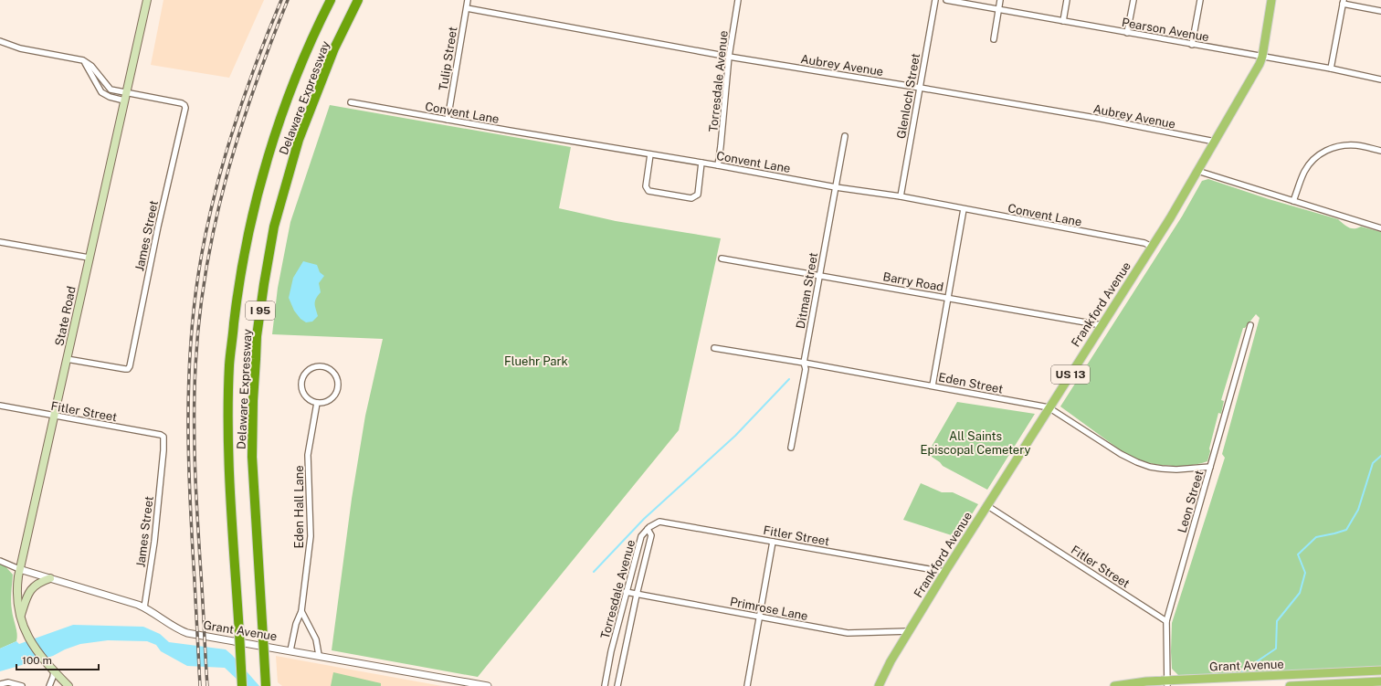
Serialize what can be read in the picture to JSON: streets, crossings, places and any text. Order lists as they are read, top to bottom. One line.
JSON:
{"streets":{"highway":["Delaware Expressway","I 95"],"main road":["Frankford Avenue","State Road","US 13","Grant Avenue"],"street":["Pearson Avenue","Tulip Street","Aubrey Avenue","Torresdale Avenue","Glenloch Street","Convent Lane","James Street","Barry Road","Ditman Street","Eden Street","Fitler Street","Leon Street","Eden Hall Lane","Primrose Lane"]},"crossings":[["Pearson Avenue","Frankford Avenue"],["Tulip Street","Aubrey Avenue"],["Tulip Street","Convent Lane"],["Aubrey Avenue","Torresdale Avenue"],["Aubrey Avenue","Glenloch Street"],["Aubrey Avenue","Frankford Avenue"],["Torresdale Avenue","Convent Lane"],["Torresdale Avenue","Fitler Street"],["Torresdale Avenue","Primrose Lane"],["Glenloch Street","Convent Lane"],["Convent Lane","Ditman Street"],["Convent Lane","Frankford Avenue"],["James Street","State Road"],["James Street","Fitler Street"],["James Street","Grant Avenue"],["Barry Road","Ditman Street"],["Barry Road","Frankford Avenue"],["Ditman Street","Eden Street"],["Frankford Avenue","Eden Street"],["Frankford Avenue","Fitler Street"],["Frankford Avenue","Primrose Lane"],["State Road","Fitler Street"],["State Road","Grant Avenue"],["Eden Street","Leon Street"],["Fitler Street","Leon Street"],["Leon Street","Grant Avenue"],["Eden Hall Lane","Grant Avenue"]],"parks":["Fluehr Park","All Saints Episcopal Cemetery"],"scale_bar":"100 m"}
